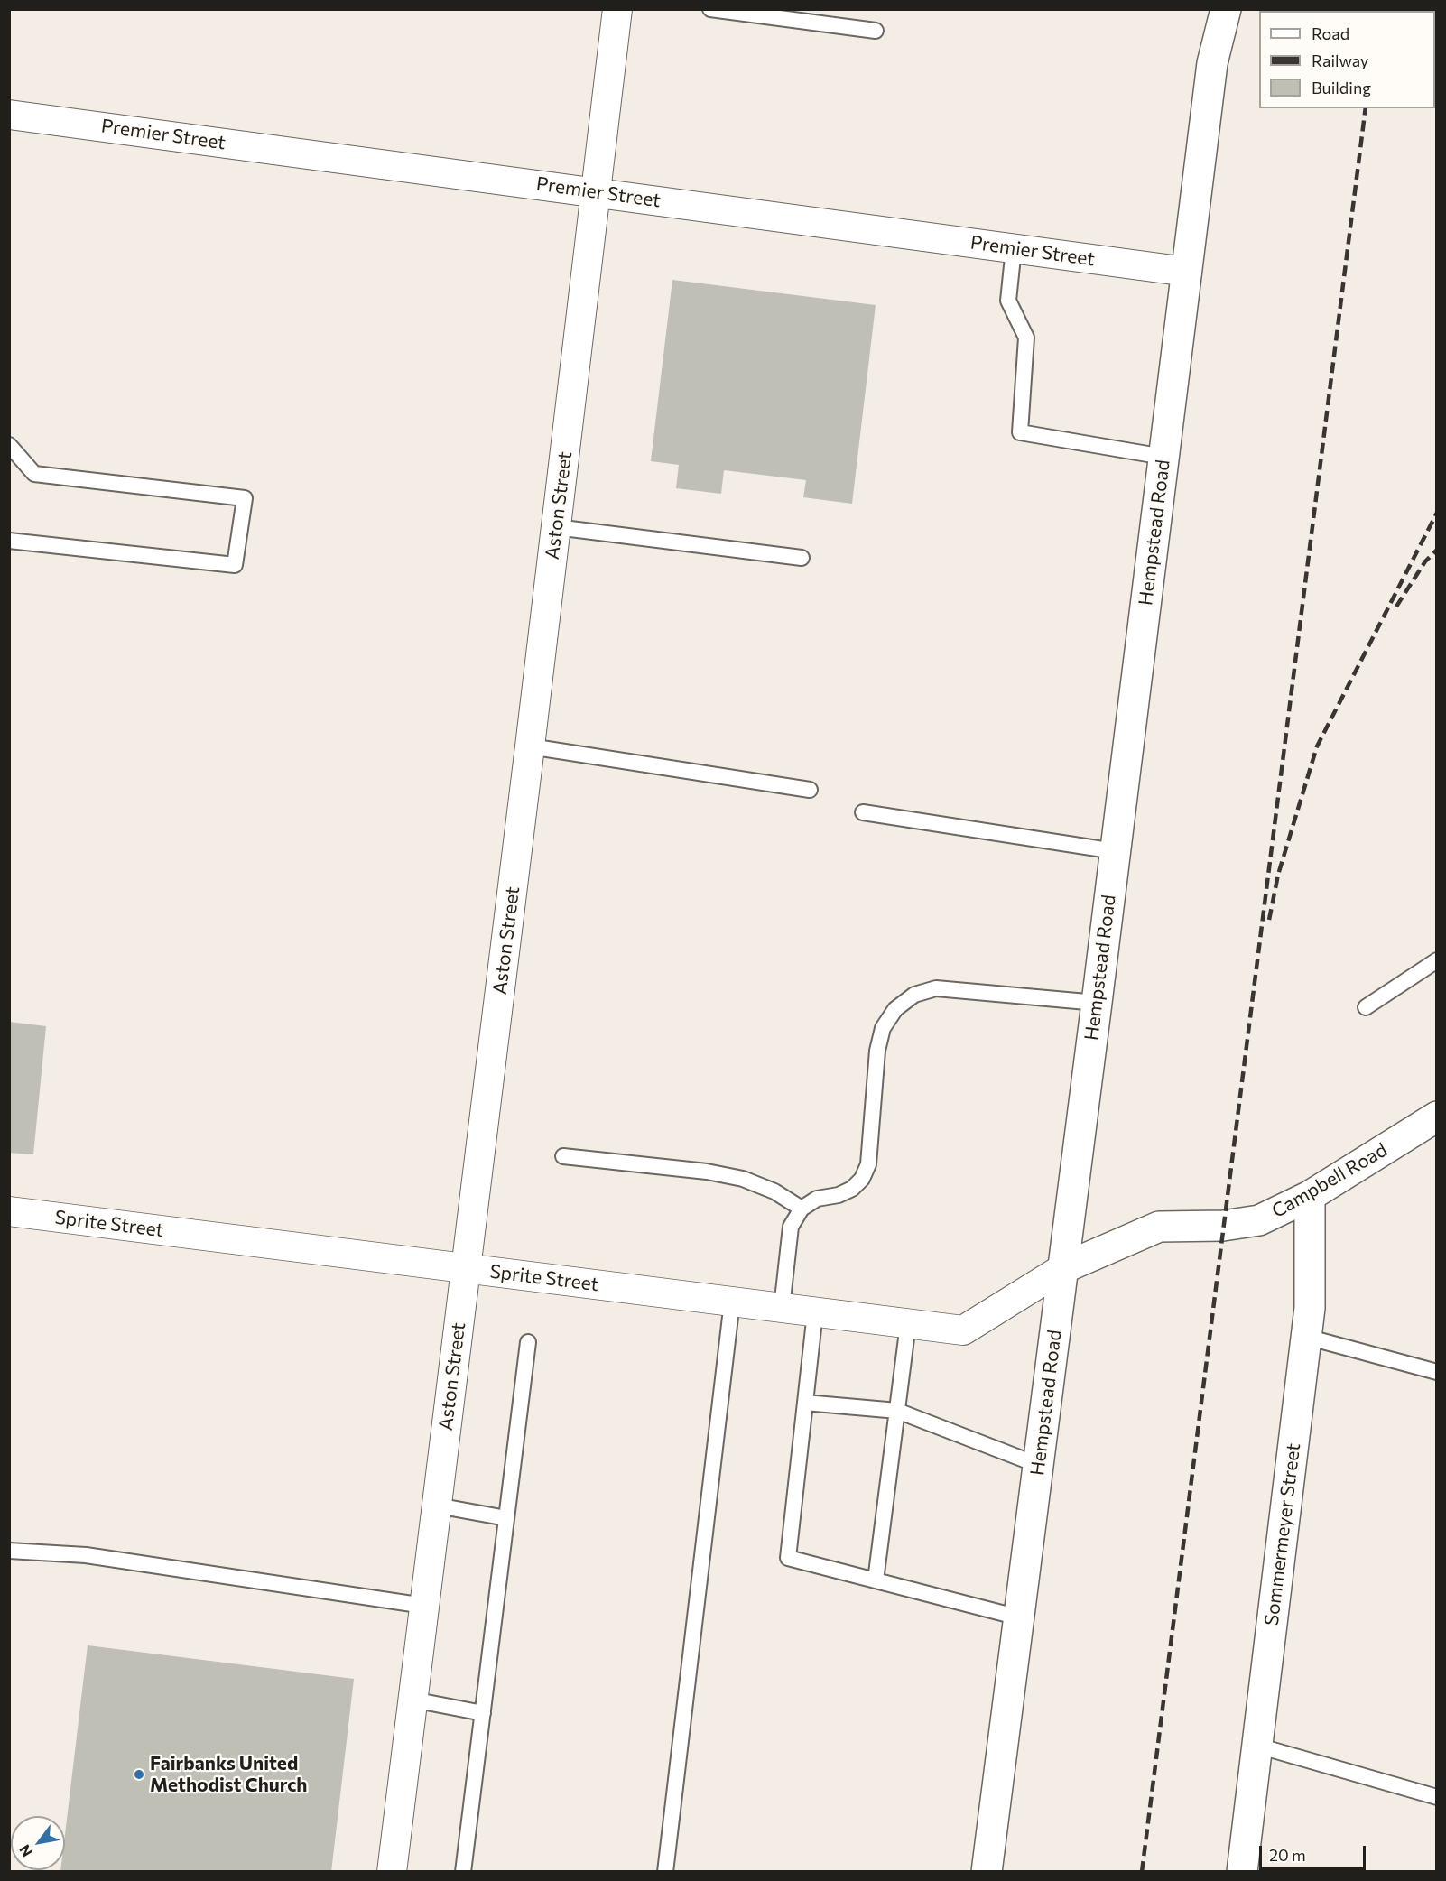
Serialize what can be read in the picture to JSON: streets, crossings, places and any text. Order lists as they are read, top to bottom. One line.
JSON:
{"streets":{"main road":["Hempstead Road","Campbell Road","Sommermeyer Street"],"street":["Premier Street","Aston Street","Sprite Street"]},"crossings":[["Premier Street","Aston Street"],["Premier Street","Hempstead Road"],["Aston Street","Sprite Street"],["Hempstead Road","Campbell Road"],["Hempstead Road","Sprite Street"],["Campbell Road","Sprite Street"],["Campbell Road","Sommermeyer Street"]],"places":["Fairbanks United Methodist Church"],"legend":["Road","Railway","Building"],"scale_bar":"20 m","north":"bottom left"}
